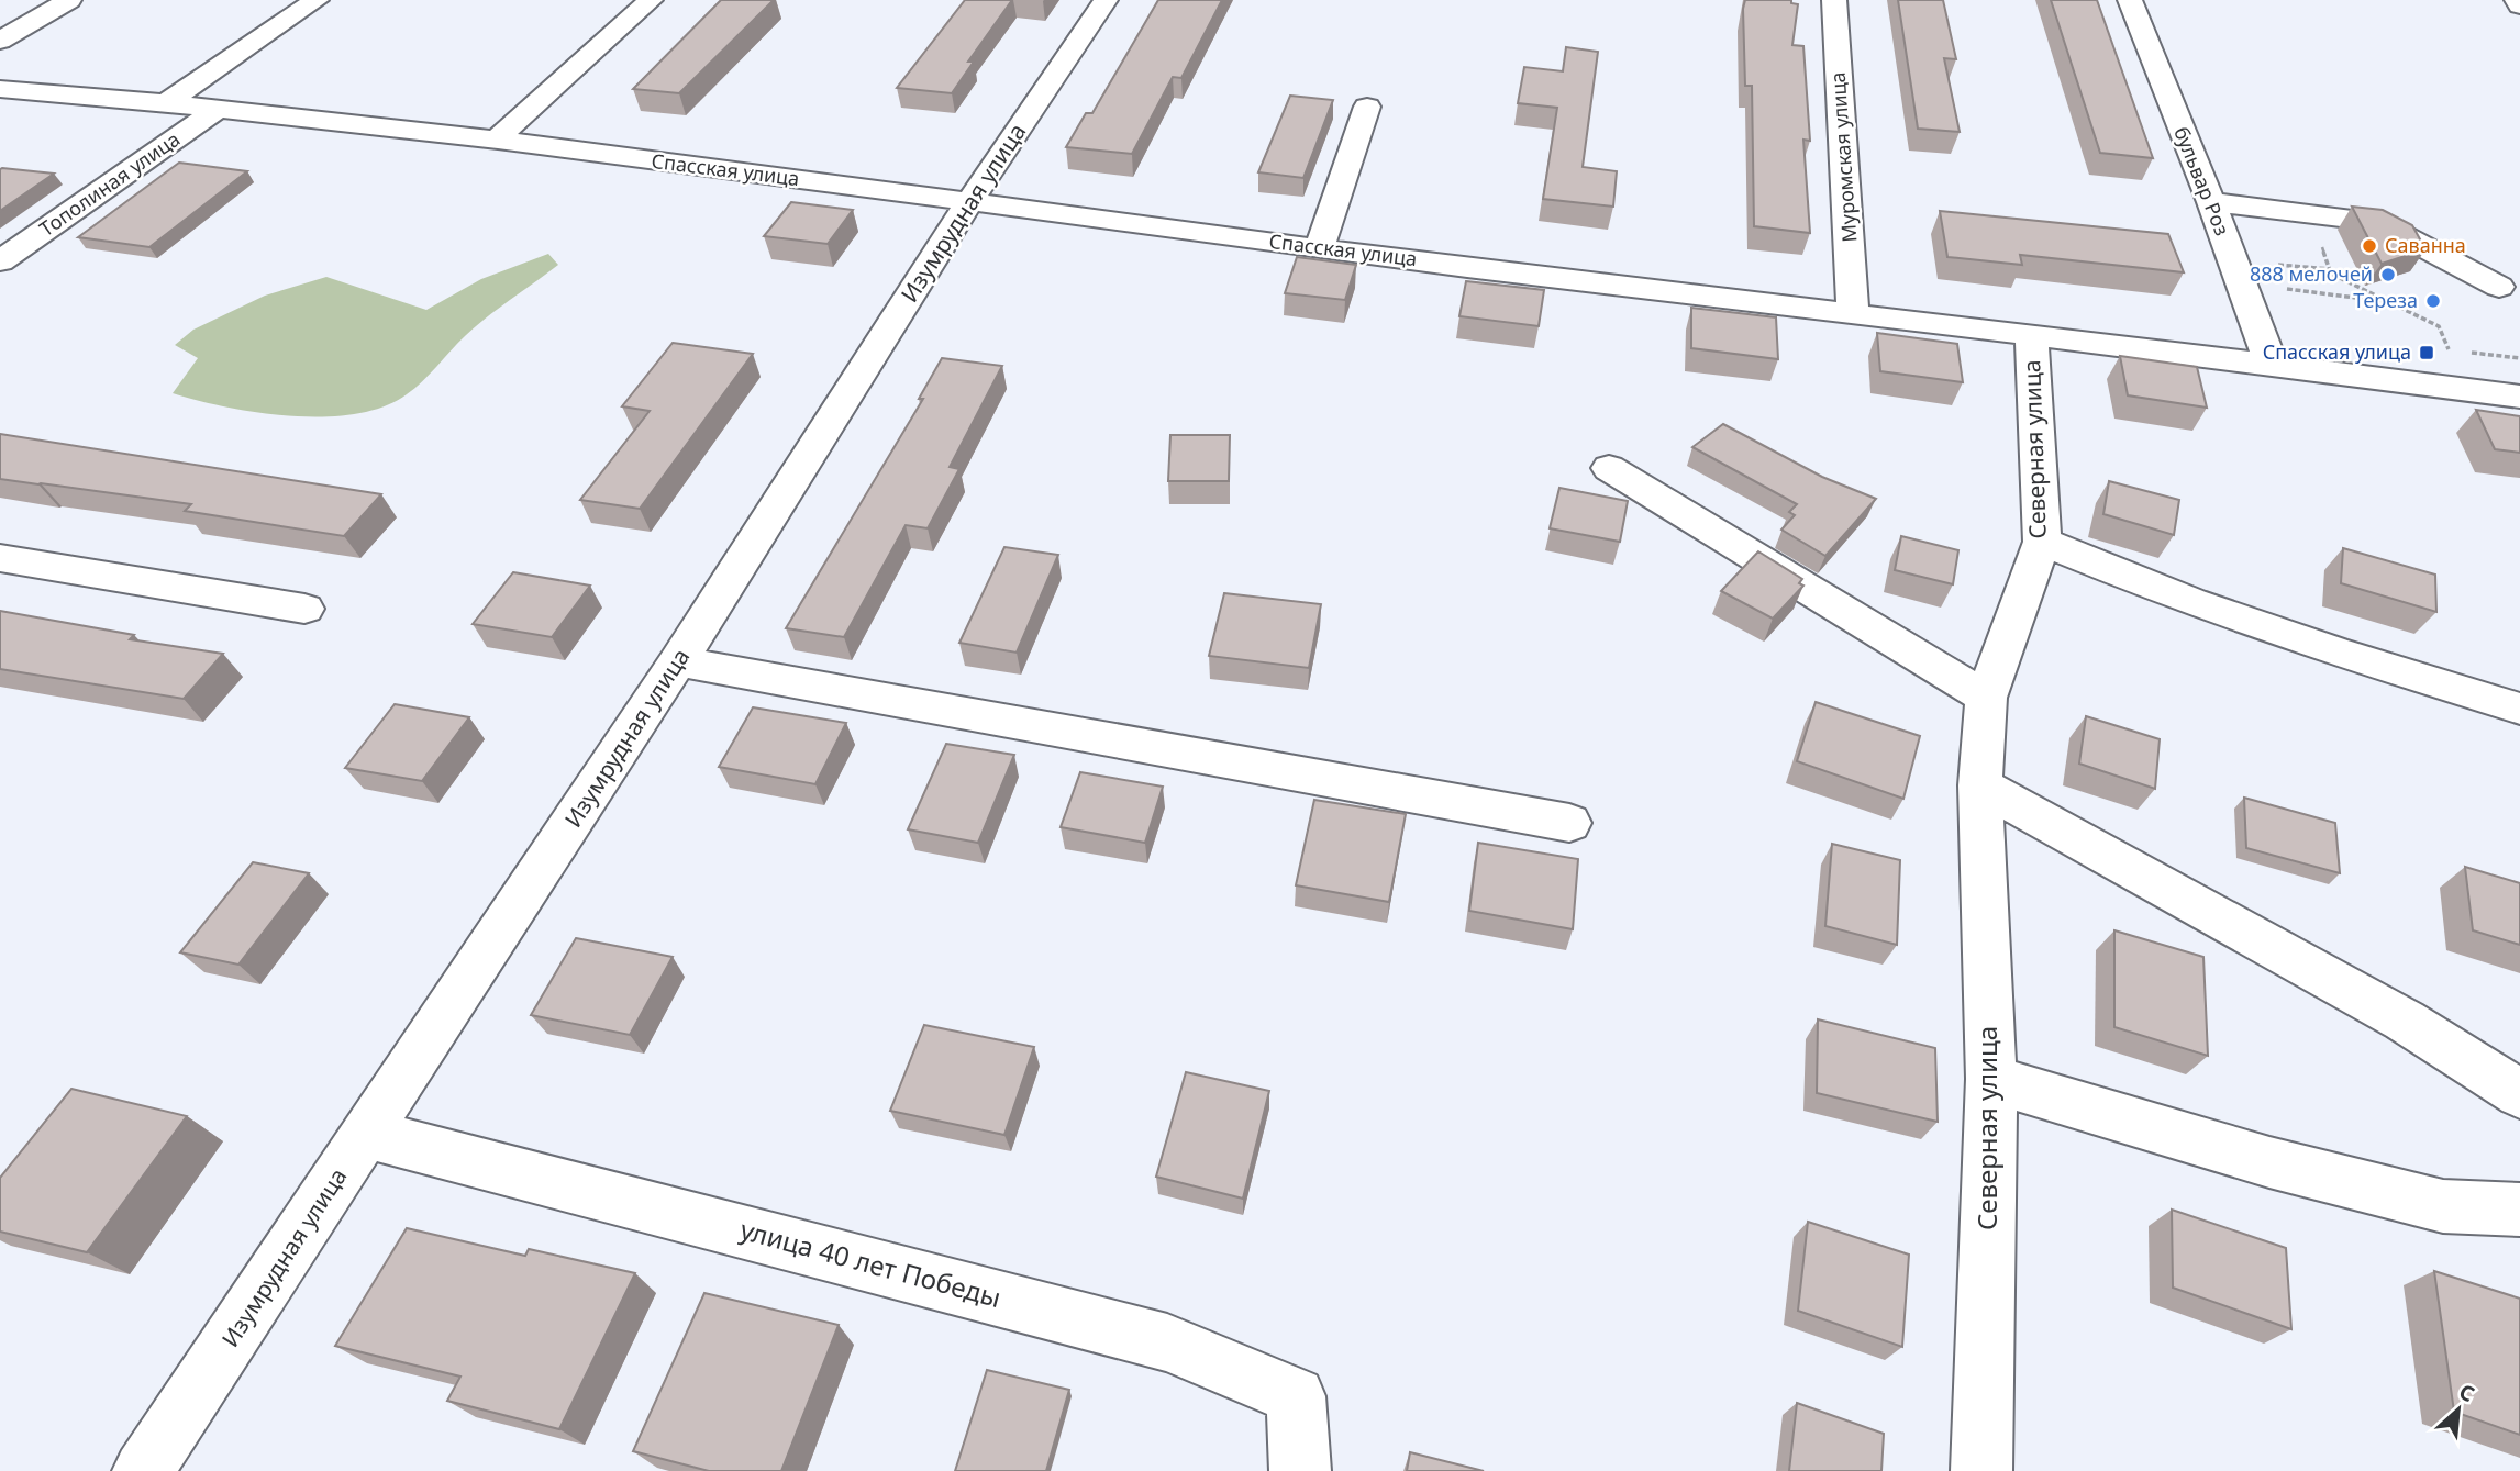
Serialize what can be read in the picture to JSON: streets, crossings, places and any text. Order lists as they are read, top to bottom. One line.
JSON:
{"streets":{"street":["Муромская улица","Спасская улица","бульвар Роз","Тополиная улица","Изумрудная улица","Северная улица","улица 40 лет Победы"]},"crossings":[["Муромская улица","Спасская улица"],["Спасская улица","бульвар Роз"],["Спасская улица","Тополиная улица"],["Спасская улица","Изумрудная улица"],["Спасская улица","Северная улица"],["Изумрудная улица","улица 40 лет Победы"]],"places":{"other":["Саванна","888 мелочей","Тереза"],"transit":["Спасская улица"]},"north":"top right"}
